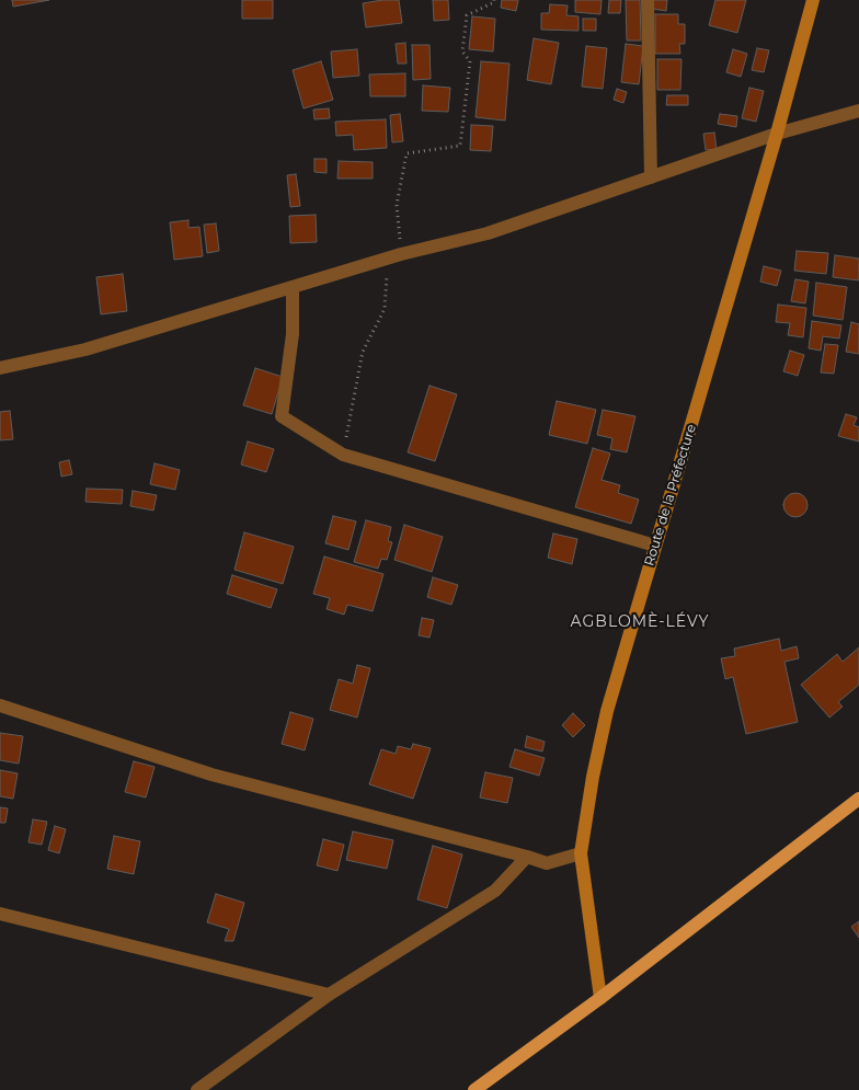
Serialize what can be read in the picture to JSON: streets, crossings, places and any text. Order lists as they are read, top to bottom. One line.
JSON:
{"streets":{"street":["Route de la Préfecture"]},"districts":["AGBLOMÈ-LÉVY"]}
